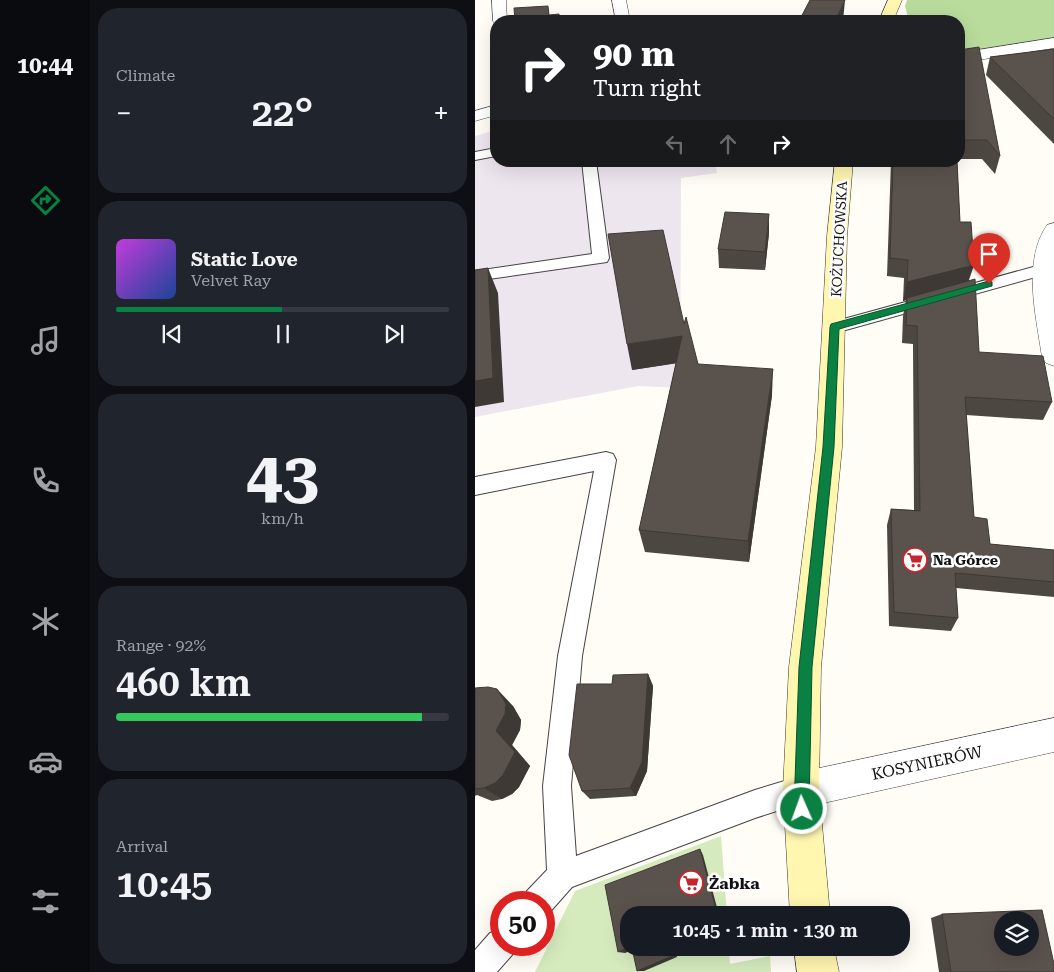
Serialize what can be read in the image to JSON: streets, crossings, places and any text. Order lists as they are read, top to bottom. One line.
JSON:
{"streets":{"main road":["KOŻUCHOWSKA"],"street":["KOSYNIERÓW"]},"crossings":[["KOŻUCHOWSKA","KOSYNIERÓW"]],"places":{"supermarket":["Na Górce","Żabka"]},"page":{"tabs":"10:44","tile":["Climate",["43","km/h"],["Range · 92%","460 km"],["Arrival","10:45"]],"turn":["90 m","Turn right"],"heat":["−","22°","+"],"song":["Static Love","Velvet Ray"],"limit":"50","trip":"10:45 · 1 min · 130 m"}}
